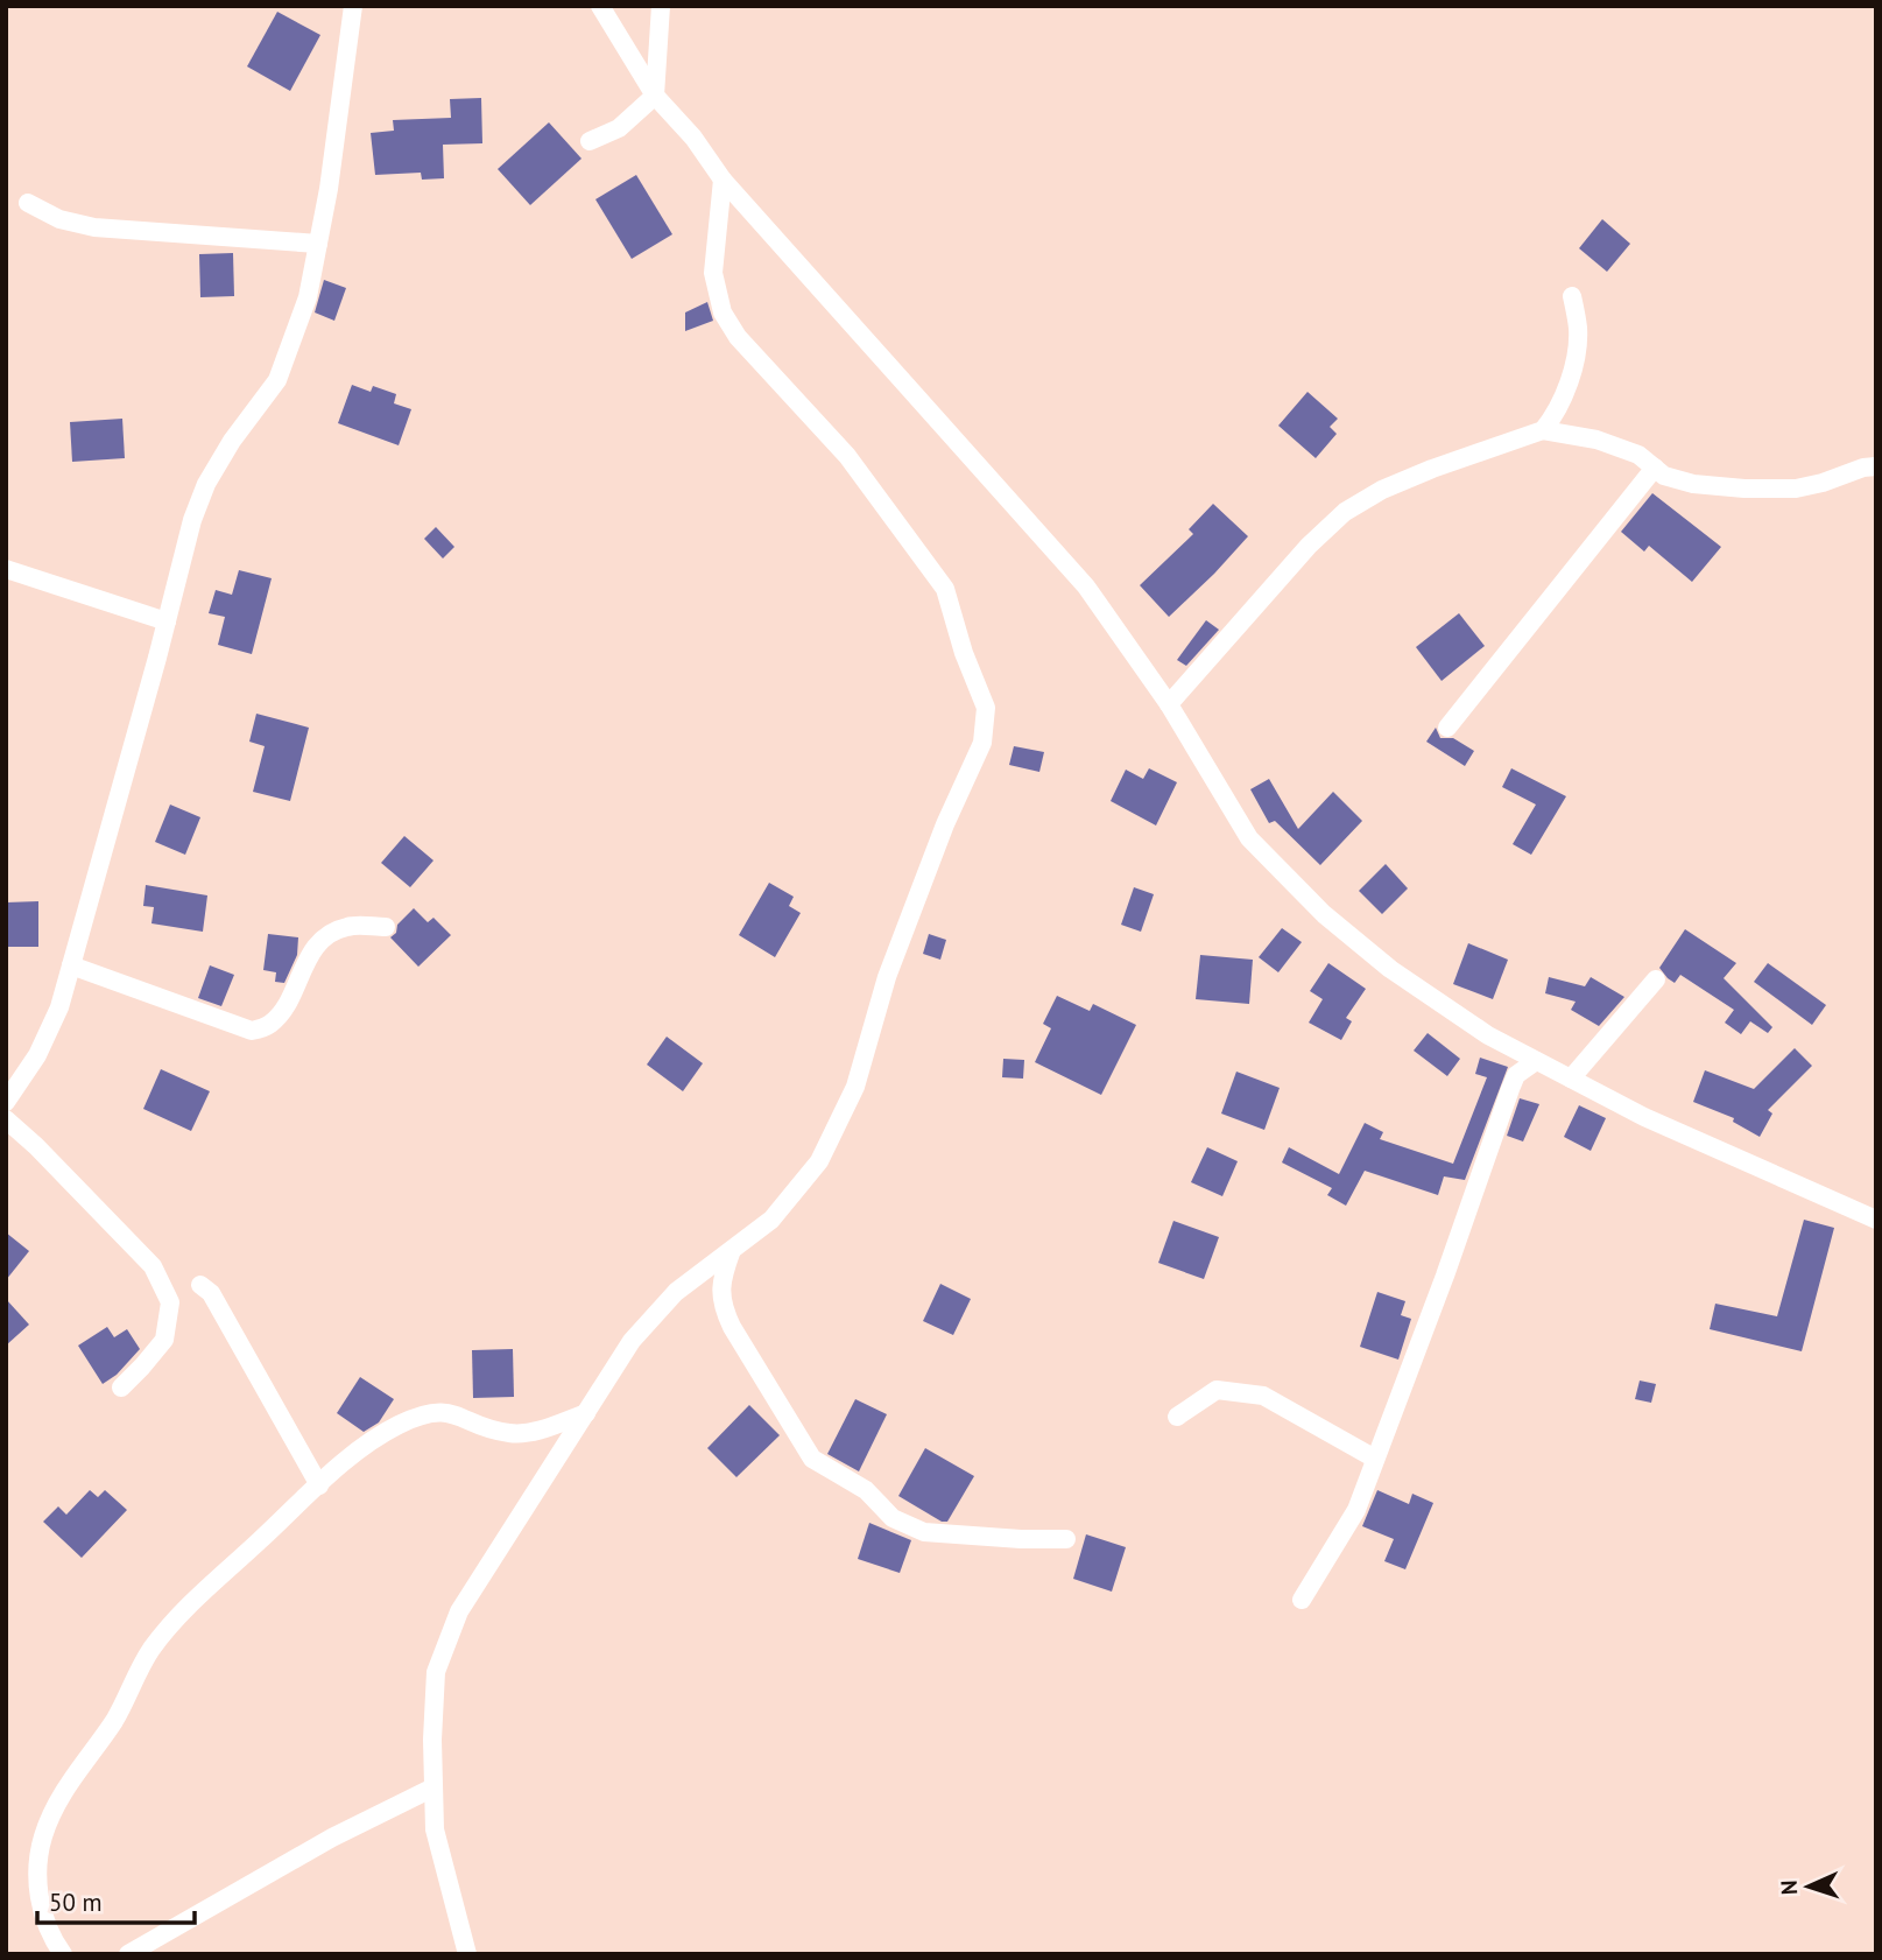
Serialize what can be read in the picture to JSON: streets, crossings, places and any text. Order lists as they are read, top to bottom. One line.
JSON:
{"scale_bar":"50 m","north":"left"}
